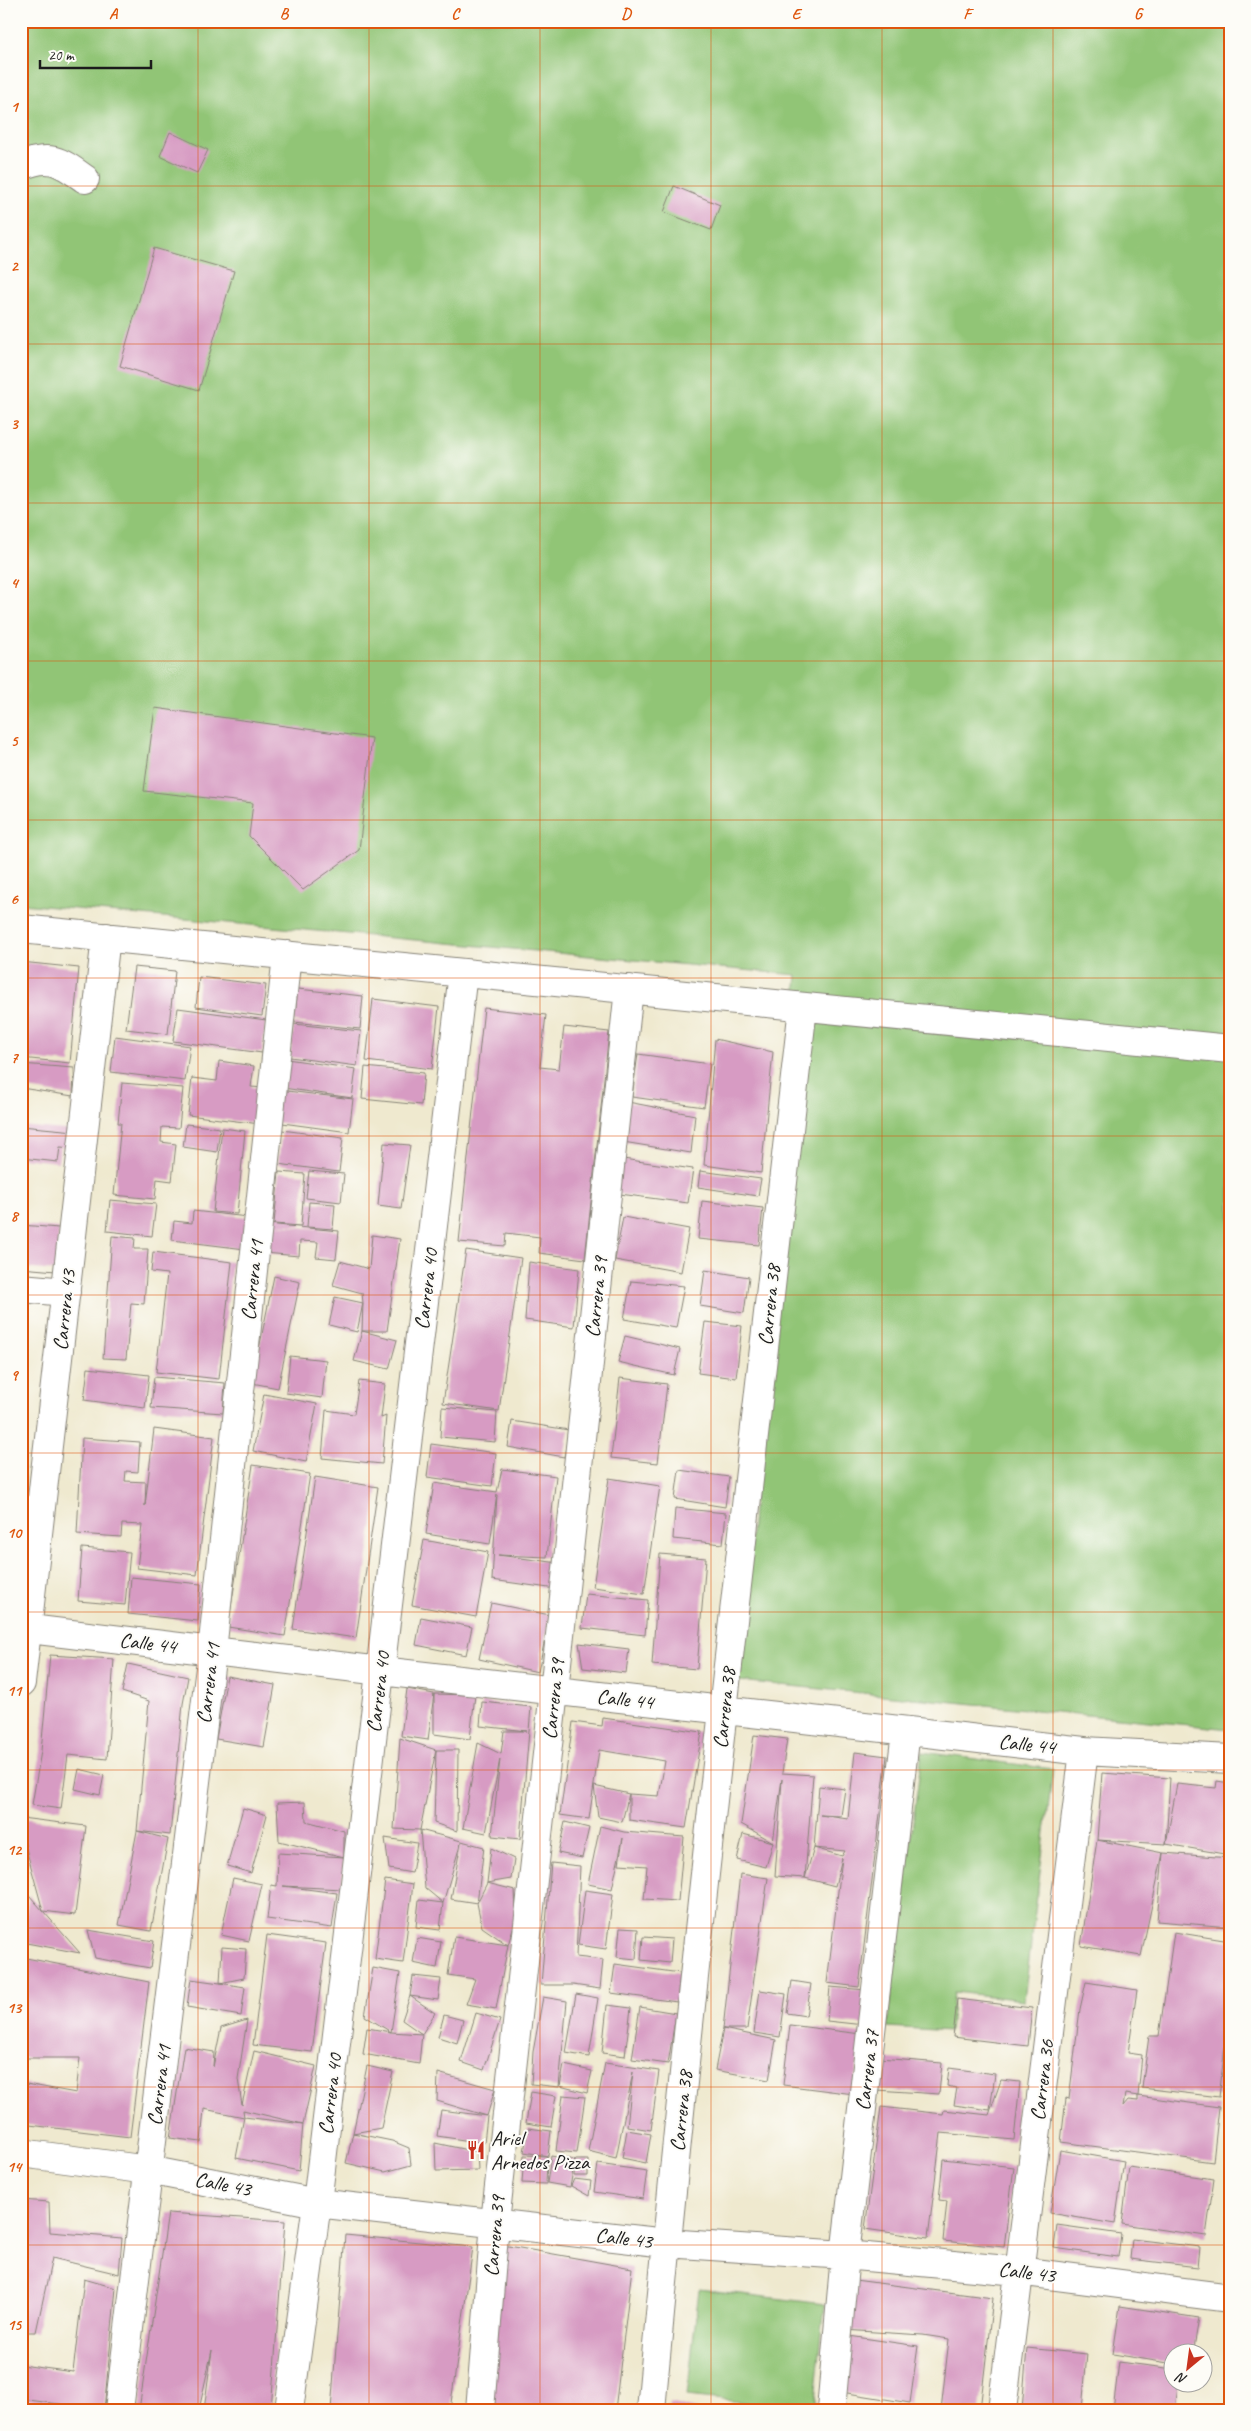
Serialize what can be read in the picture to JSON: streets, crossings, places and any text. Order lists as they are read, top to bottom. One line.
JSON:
{"streets":{"street":["Carrera 41","Carrera 40","Carrera 39","Carrera 38","Carrera 43","Calle 44","Carrera 37","Carrera 36","Calle 43"]},"crossings":[["Carrera 41","Calle 44"],["Carrera 41","Calle 43"],["Carrera 40","Calle 44"],["Carrera 40","Calle 43"],["Carrera 39","Calle 44"],["Carrera 39","Calle 43"],["Carrera 38","Calle 44"],["Carrera 38","Calle 43"],["Carrera 43","Calle 44"],["Calle 44","Carrera 37"],["Calle 44","Carrera 36"],["Carrera 37","Calle 43"],["Carrera 36","Calle 43"]],"places":{"restaurant":["Ariel Arnedos Pizza"]},"scale_bar":"20 m","north":"bottom left","grid":{"columns":["A","B","C","D","E","F","G"],"rows":["1","2","3","4","5","6","7","8","9","10","11","12","13","14","15"]}}
